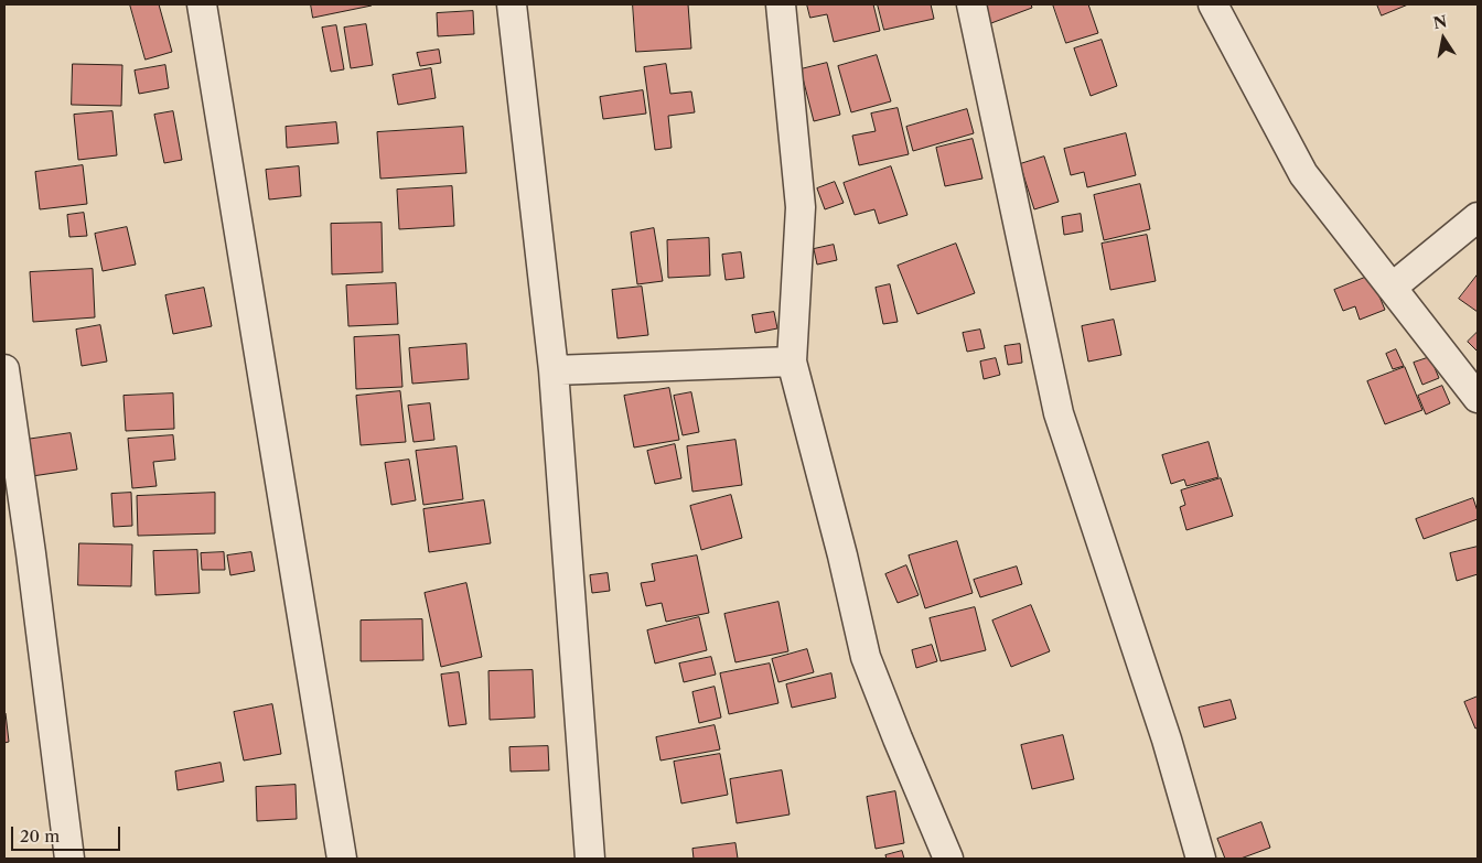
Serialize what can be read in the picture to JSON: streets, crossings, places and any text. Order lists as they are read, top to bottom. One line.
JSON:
{"scale_bar":"20 m","north":"top"}
